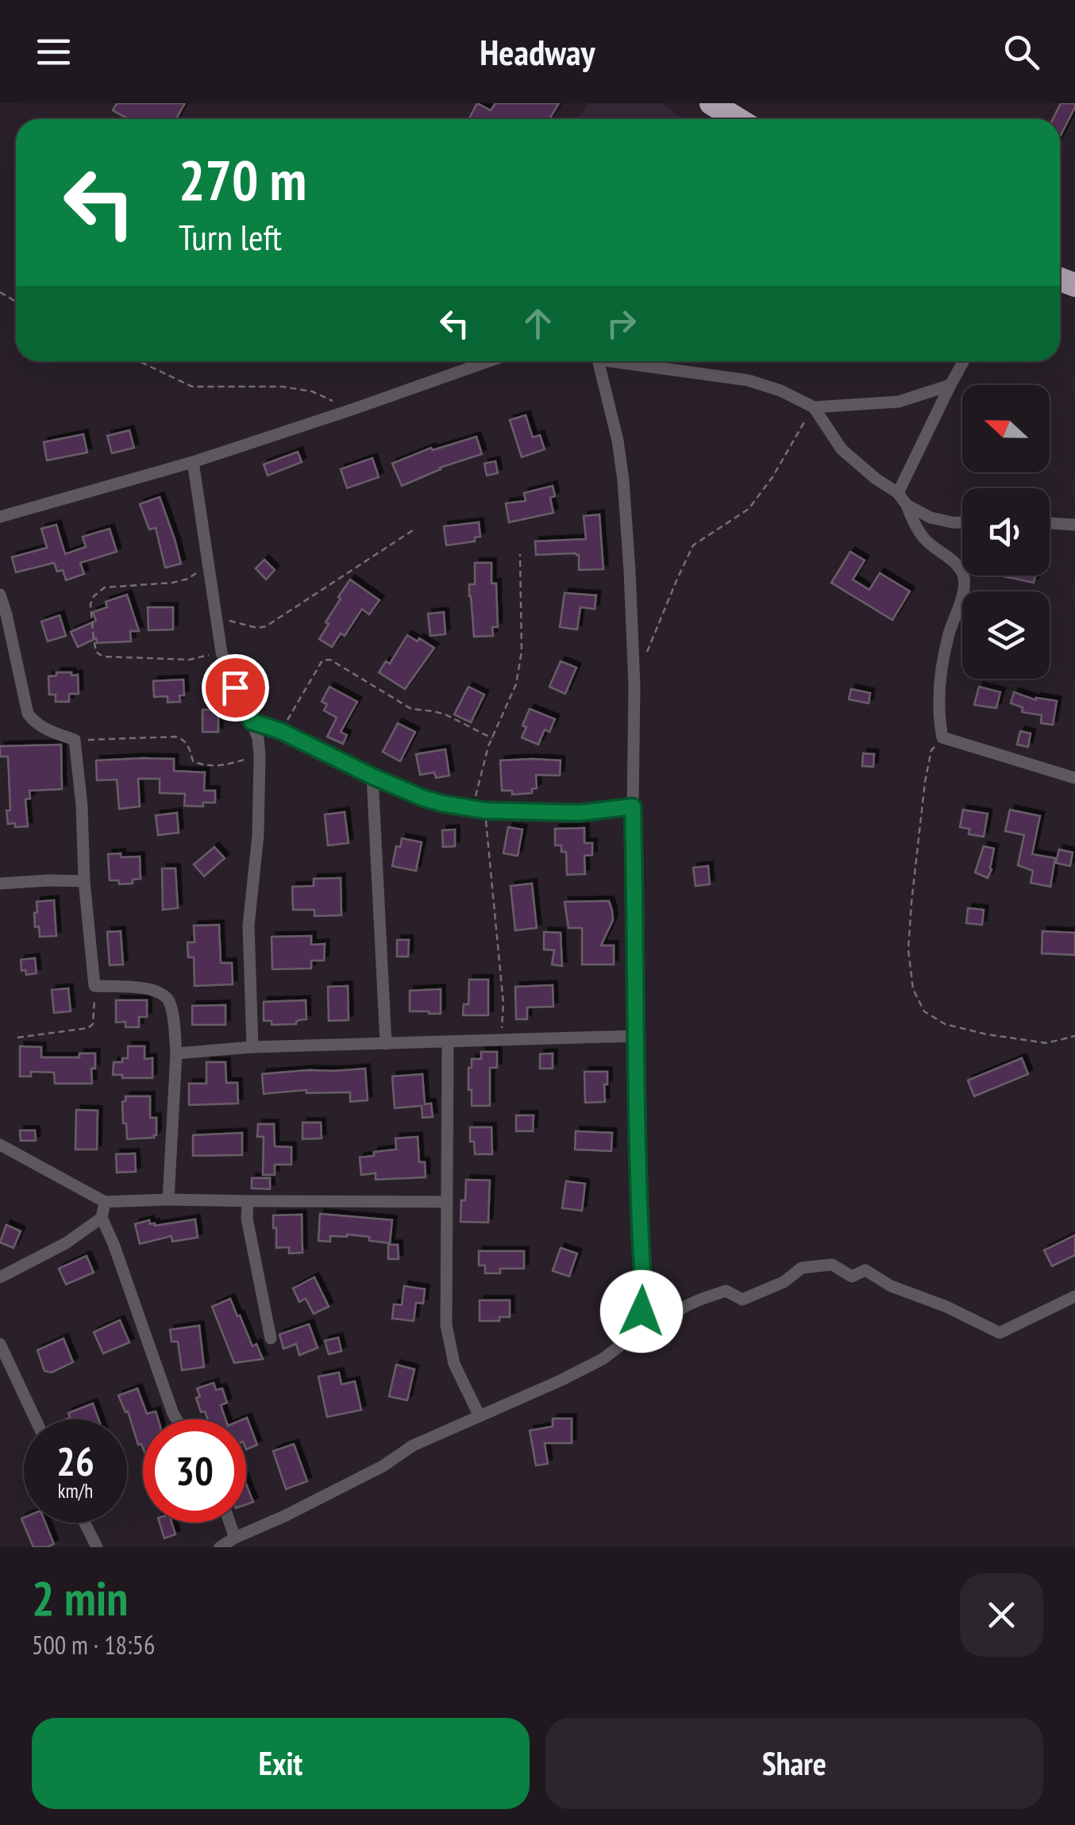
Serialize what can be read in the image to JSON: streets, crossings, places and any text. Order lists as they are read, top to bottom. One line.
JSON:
{"north":"left","page":{"header":"Headway","turn":["270 m","Turn left"],"speed":"26 km/h","limit":"30","heading":["2 min","500 m · 18:56"],"buttons":["Exit","Share"]}}
